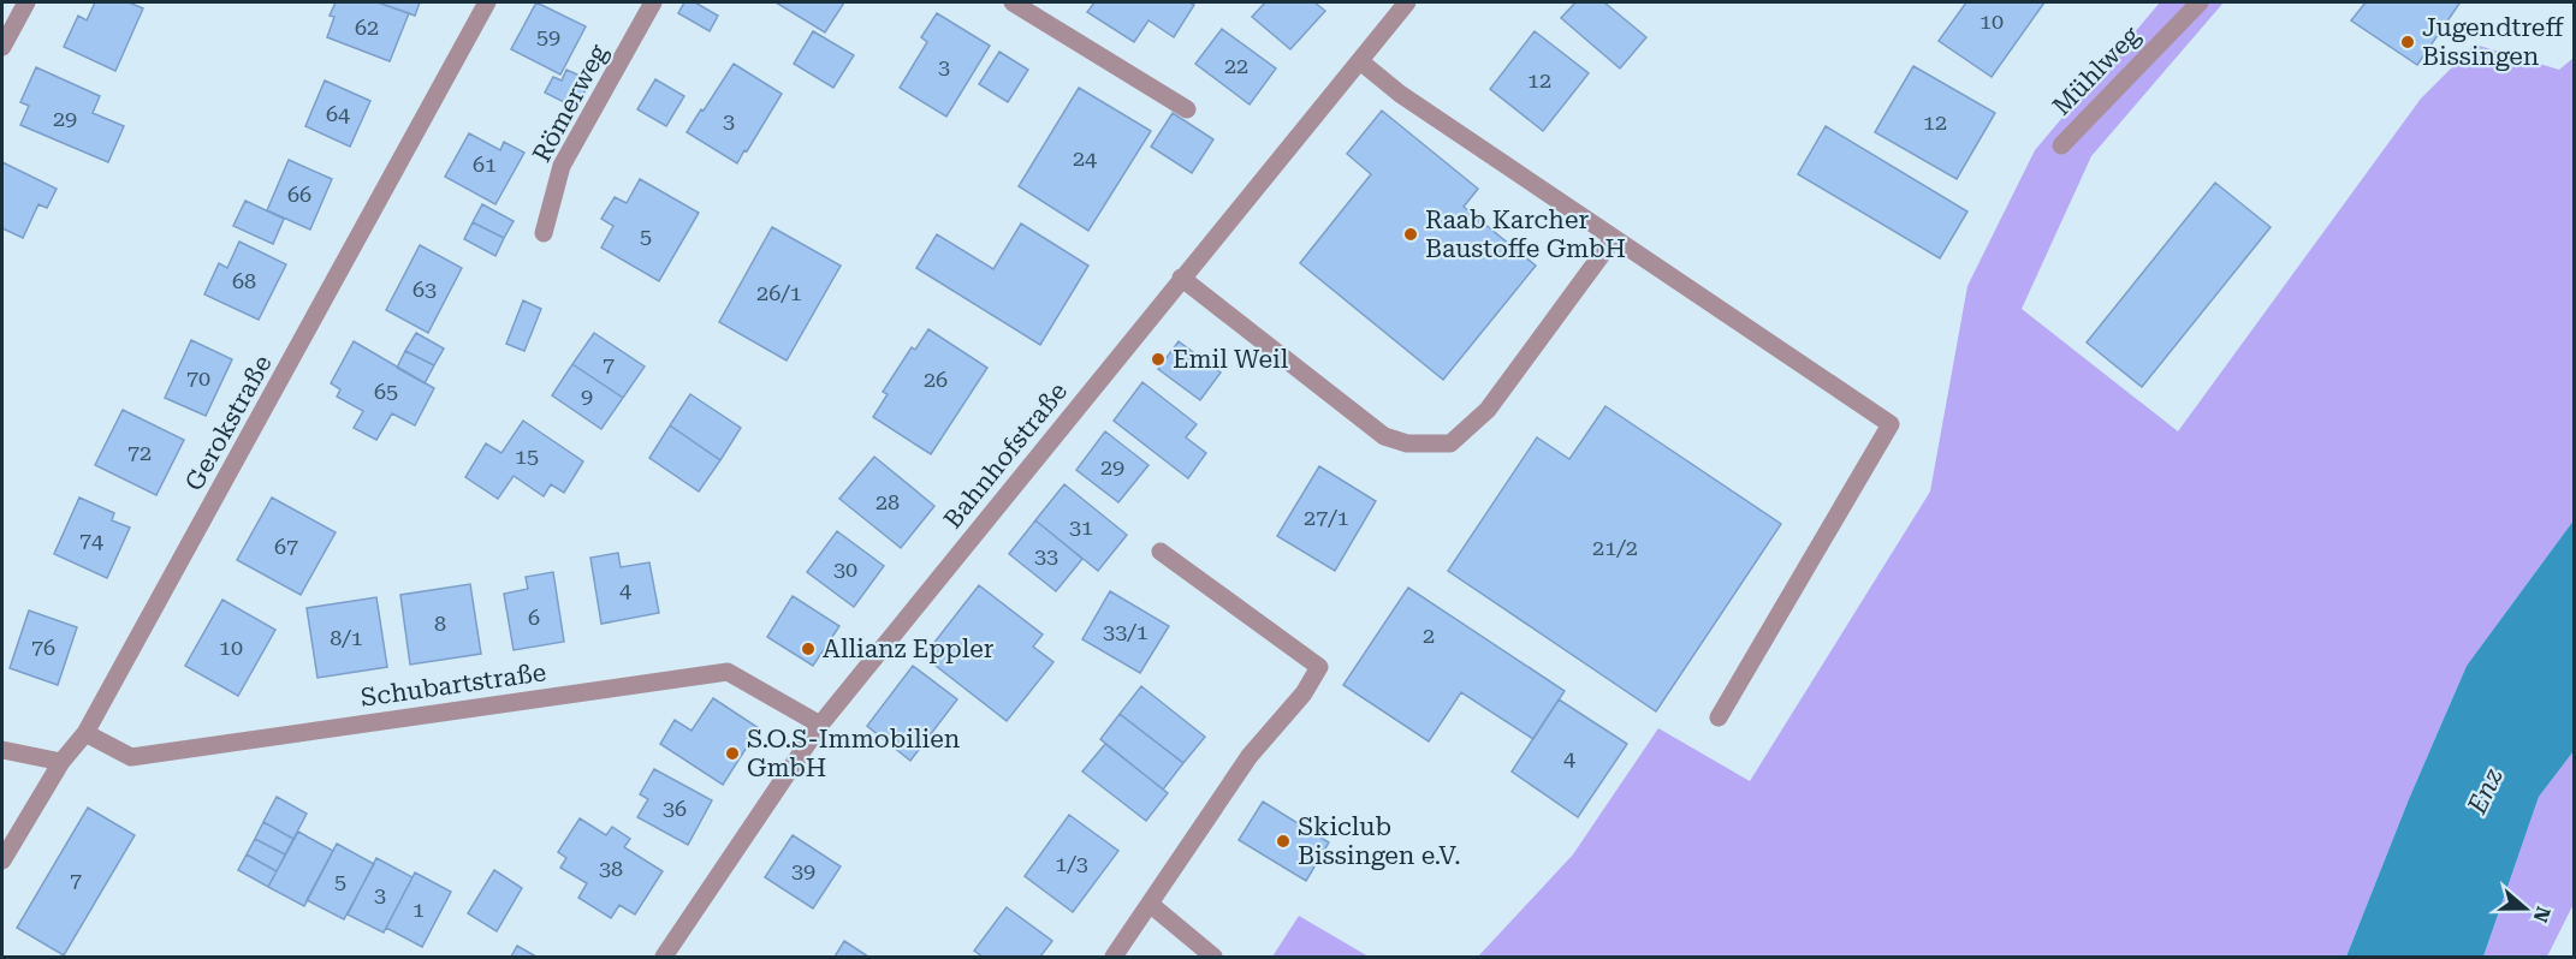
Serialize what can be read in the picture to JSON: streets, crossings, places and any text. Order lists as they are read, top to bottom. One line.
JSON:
{"streets":{"street":["Mühlweg","Römerweg","Gerokstraße","Bahnhofstraße","Schubartstraße"]},"crossings":[["Gerokstraße","Schubartstraße"],["Bahnhofstraße","Schubartstraße"]],"water":["Enz"],"places":["Jugendtreff Bissingen","Raab Karcher Baustoffe GmbH","Emil Weil","Allianz Eppler","S.O.S-Immobilien GmbH","Skiclub Bissingen e.V."],"house_numbers":["10","62","59","22","3","12","64","29","3","12","24","61","66","5","68","63","26/1","7","70","26","65","9","72","15","29","28","27/1","31","74","67","21/2","33","30","4","6","8","33/1","2","8/1","76","10","4","36","1/3","38","39","7","5","3","1"],"north":"right"}
